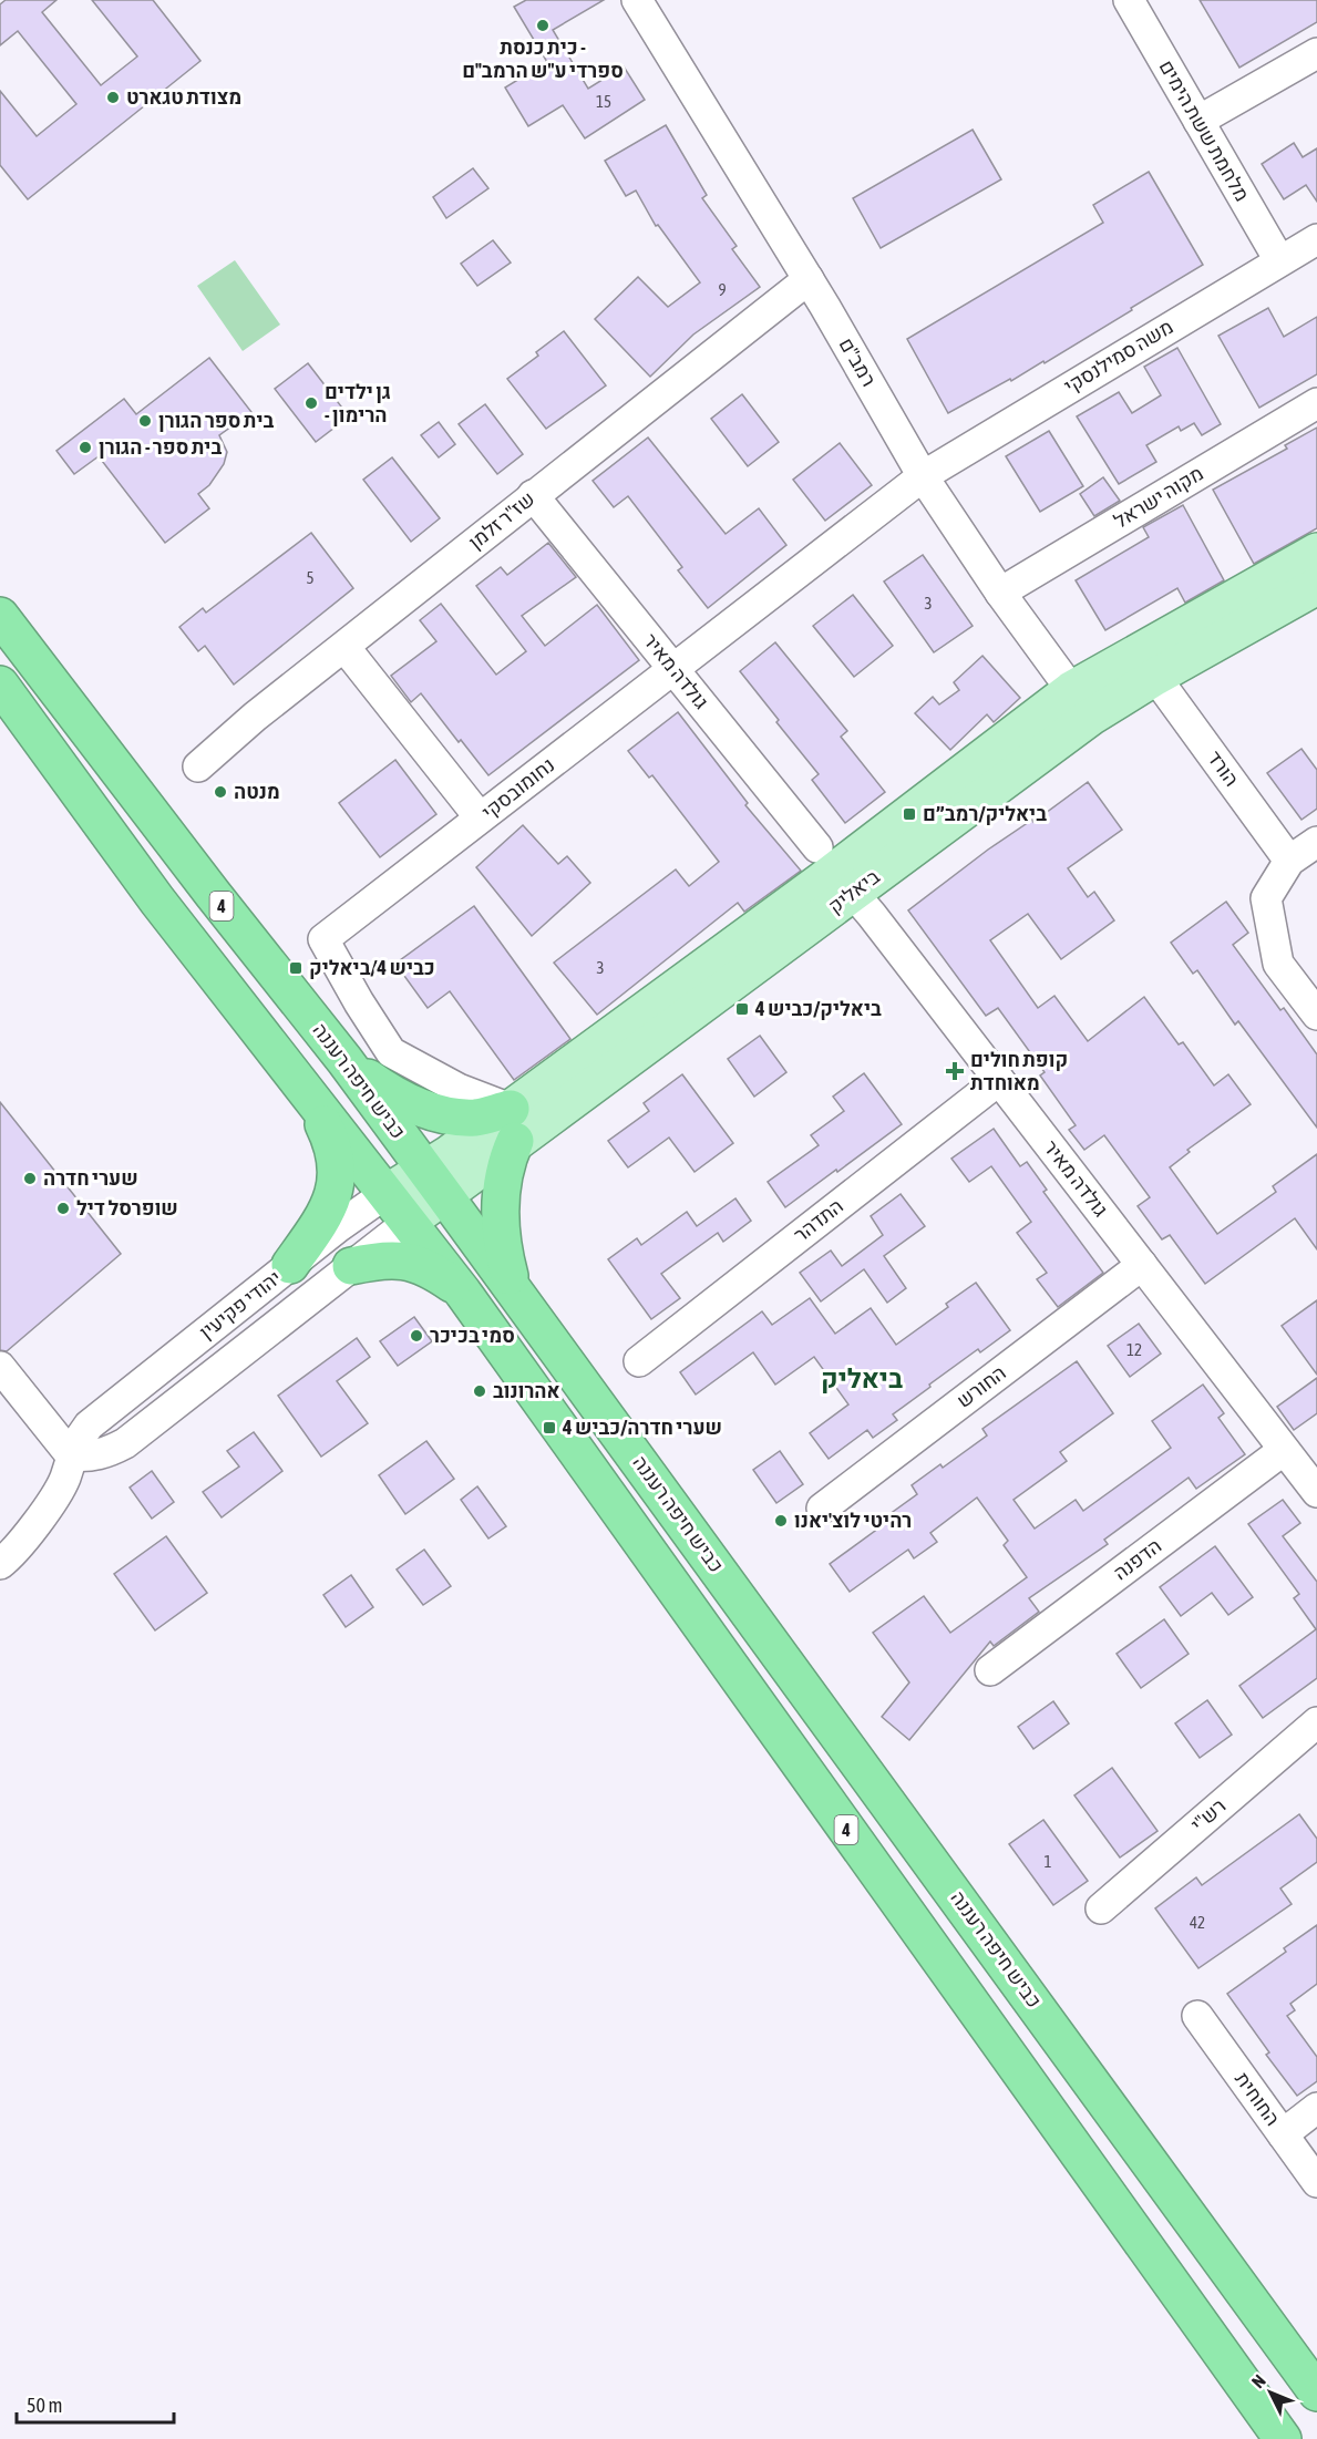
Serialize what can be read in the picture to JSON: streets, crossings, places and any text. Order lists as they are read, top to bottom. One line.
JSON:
{"streets":{"highway":["4","כביש חיפה רעננה"],"main road":["ביאליק","יהודי פקיעין"],"street":["מלחמת ששת הימים","משה סמילנסקי","רמב\"ם","מקוה ישראל","שז\"ר זלמן","גולדה מאיר","הורד","נחומובסקי","התדהר","החורש","הדפנה","רש\"י","החוחית"]},"crossings":[["מלחמת ששת הימים","משה סמילנסקי"],["משה סמילנסקי","רמב\"ם"],["משה סמילנסקי","נחומובסקי"],["רמב\"ם","מקוה ישראל"],["רמב\"ם","שז\"ר זלמן"],["רמב\"ם","נחומובסקי"],["רמב\"ם","ביאליק"],["שז\"ר זלמן","גולדה מאיר"],["גולדה מאיר","נחומובסקי"],["גולדה מאיר","ביאליק"],["גולדה מאיר","התדהר"],["גולדה מאיר","החורש"],["גולדה מאיר","הדפנה"],["הורד","ביאליק"],["נחומובסקי","ביאליק"],["ביאליק","4"],["ביאליק","כביש חיפה רעננה"],["ביאליק","יהודי פקיעין"],["4","יהודי פקיעין"],["כביש חיפה רעננה","יהודי פקיעין"]],"districts":["ביאליק"],"places":{"other":["כית כנסת - ספרדי ע\"ש הרמב\"ם","מצודת טגארט","גן ילדים - הרימון","בית ספר הגורן","בית ספר - הגורן","מנטה","שערי חדרה","שופרסל דיל","סמי בכיכר","אהרונוב","רהיטי לוצ'יאנו"],"transit":["ביאליק/רמב״ם","כביש 4/ביאליק","ביאליק/כביש 4","שערי חדרה/כביש 4"],"health":["קופת חולים מאוחדת"]},"house_numbers":["15","9","5","3","3","12","1","42"],"scale_bar":"50 m","north":"top left"}
